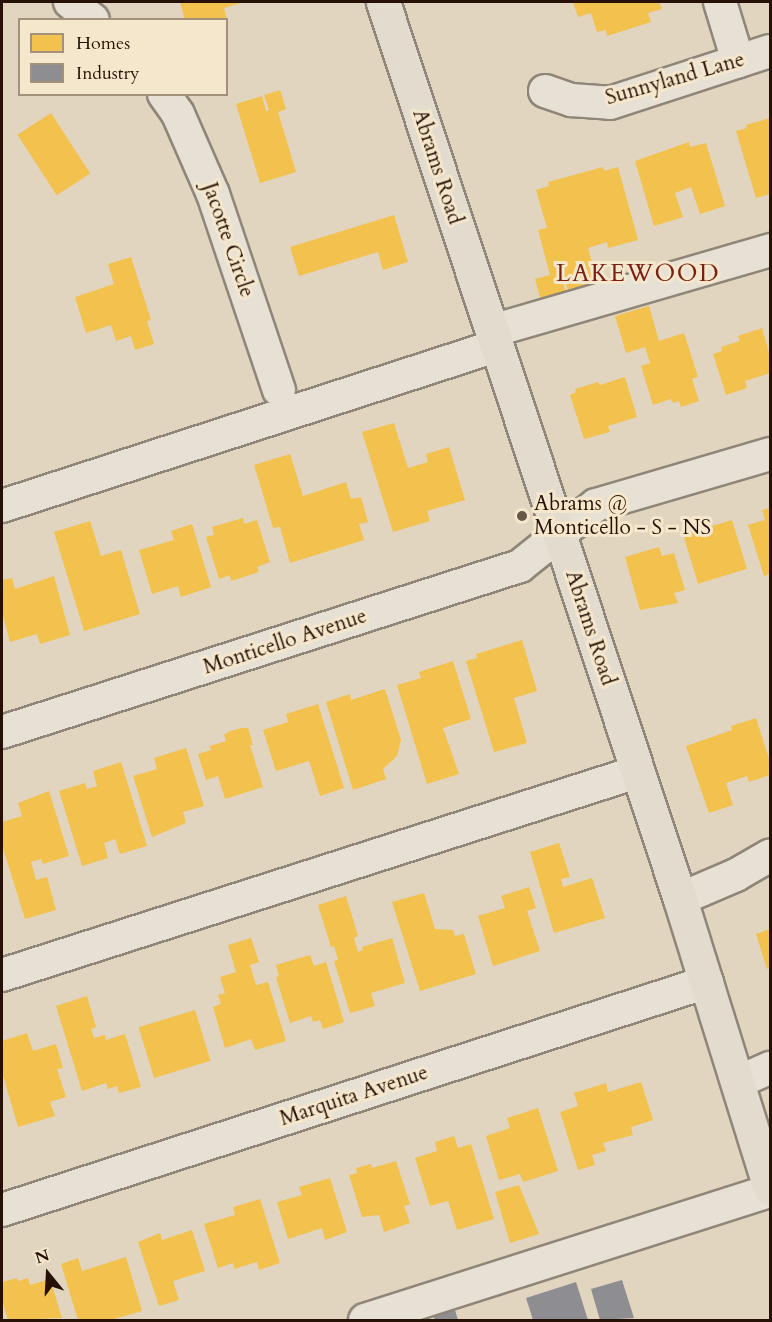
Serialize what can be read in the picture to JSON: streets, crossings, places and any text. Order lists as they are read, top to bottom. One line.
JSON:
{"streets":{"main road":["Abrams Road"],"street":["Sunnyland Lane","Jacotte Circle","Monticello Avenue","Marquita Avenue"]},"crossings":[["Abrams Road","Monticello Avenue"],["Abrams Road","Marquita Avenue"]],"districts":["LAKEWOOD"],"places":["Abrams @ Monticello - S - NS"],"legend":["Homes","Industry"],"north":"top"}
